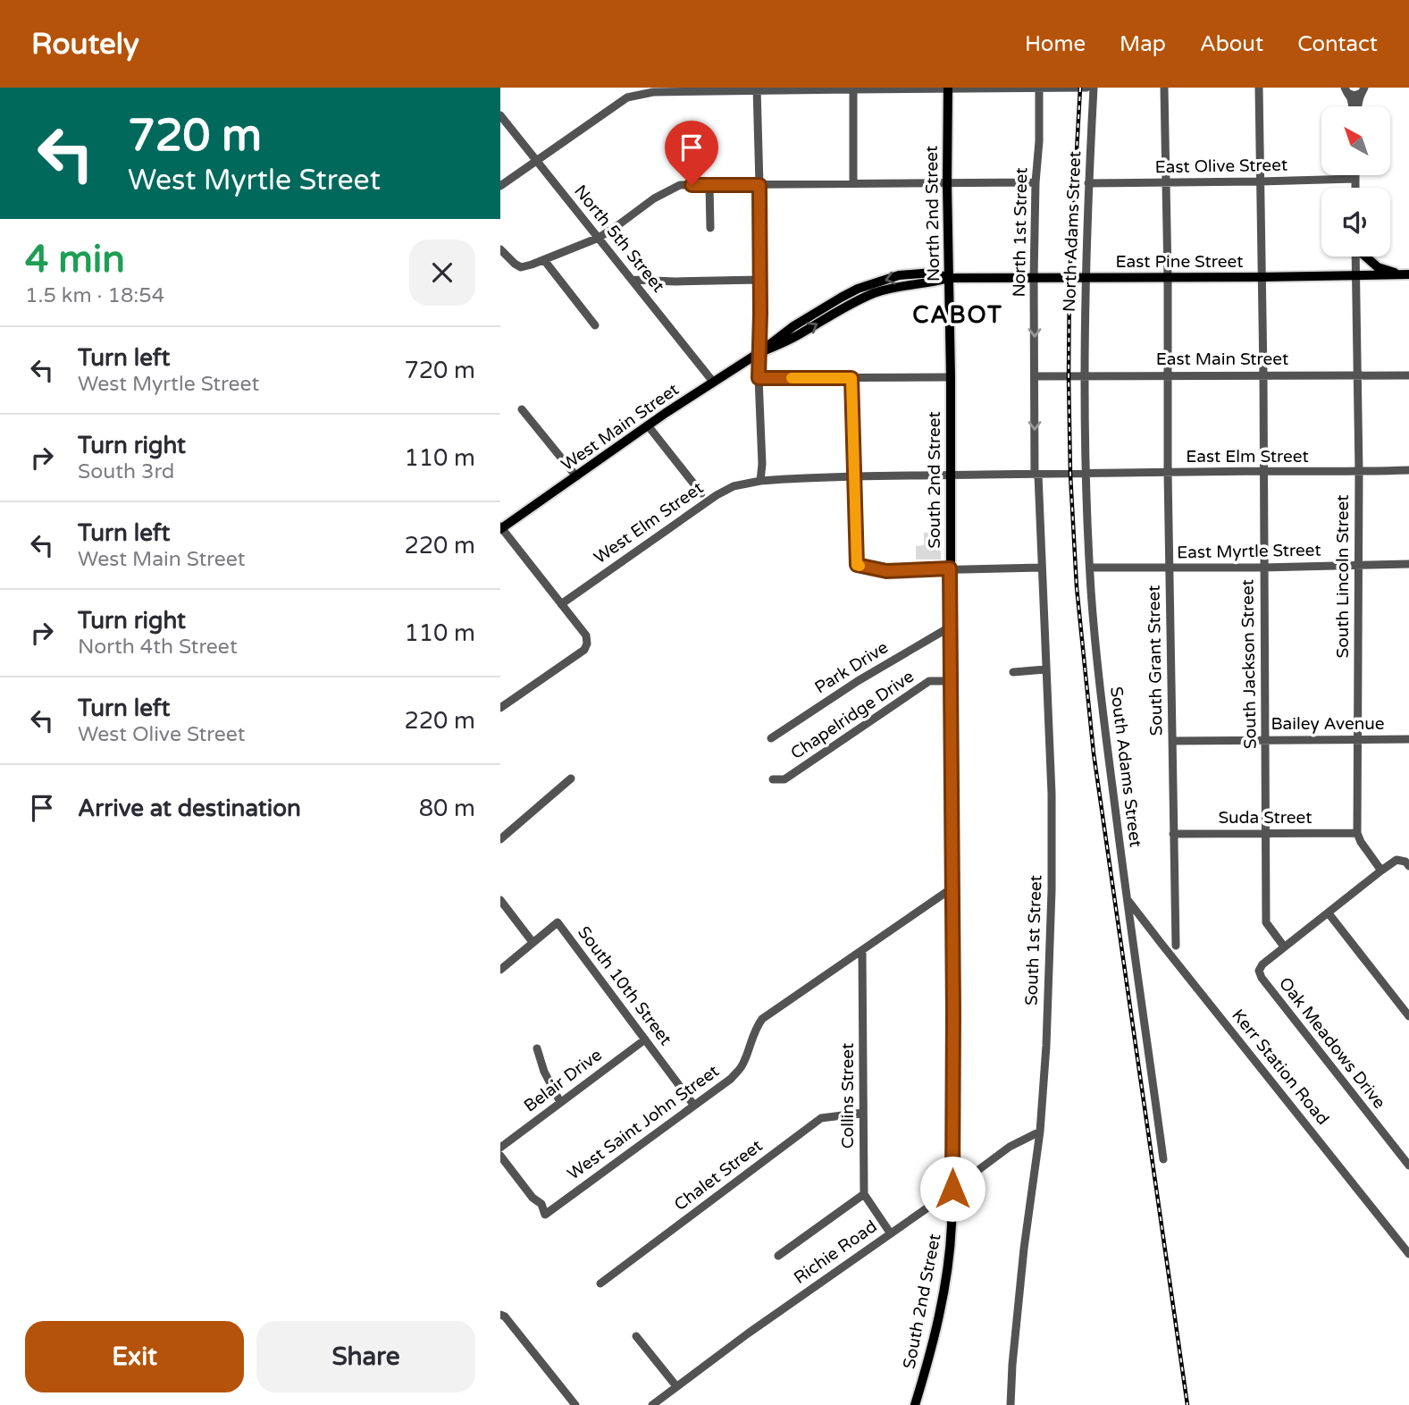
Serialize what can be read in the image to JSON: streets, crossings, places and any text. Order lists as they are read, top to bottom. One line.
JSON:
{"streets":{"main road":["North 2nd Street","East Pine Street","West Main Street","South 2nd Street"],"street":["East Olive Street","North Adams Street","North 1st Street","North 5th Street","East Main Street","East Elm Street","West Elm Street","East Myrtle Street","South Lincoln Street","South Grant Street","South Jackson Street","Park Drive","Chapelridge Drive","Bailey Avenue","South Adams Street","Suda Street","South 1st Street","South 10th Street","Oak Meadows Drive","Kerr Station Road","Belair Drive","Collins Street","West Saint John Street","Chalet Street","Richie Road"]},"crossings":[["East Olive Street","North Adams Street"],["East Olive Street","South Grant Street"],["East Olive Street","South Jackson Street"],["North 2nd Street","East Pine Street"],["North 2nd Street","West Main Street"],["North 2nd Street","South 2nd Street"],["North Adams Street","East Pine Street"],["North Adams Street","East Main Street"],["North Adams Street","South Adams Street"],["North 1st Street","East Pine Street"],["North 1st Street","East Main Street"],["North 1st Street","South 1st Street"],["North 5th Street","West Main Street"],["East Pine Street","West Main Street"],["East Pine Street","South Lincoln Street"],["East Pine Street","South Grant Street"],["East Pine Street","South Jackson Street"],["East Main Street","South Lincoln Street"],["East Main Street","South Grant Street"],["East Main Street","South Jackson Street"],["East Main Street","South Adams Street"],["East Main Street","South 1st Street"],["East Elm Street","West Elm Street"],["East Elm Street","South Lincoln Street"],["East Elm Street","South Grant Street"],["East Elm Street","South Jackson Street"],["East Elm Street","South Adams Street"],["South 2nd Street","West Elm Street"],["South 2nd Street","Park Drive"],["South 2nd Street","Chapelridge Drive"],["South 2nd Street","West Saint John Street"],["South 2nd Street","Richie Road"],["West Elm Street","South Adams Street"],["West Elm Street","South 1st Street"],["East Myrtle Street","South Lincoln Street"],["East Myrtle Street","South Grant Street"],["East Myrtle Street","South Jackson Street"],["East Myrtle Street","South Adams Street"],["South Lincoln Street","Bailey Avenue"],["South Lincoln Street","Suda Street"],["South Grant Street","Bailey Avenue"],["South Grant Street","Suda Street"],["South Jackson Street","Bailey Avenue"],["South Jackson Street","Suda Street"],["South Jackson Street","Oak Meadows Drive"],["South Adams Street","Kerr Station Road"],["South 1st Street","Richie Road"],["South 10th Street","Belair Drive"],["South 10th Street","West Saint John Street"],["Collins Street","West Saint John Street"],["Collins Street","Chalet Street"]],"districts":["CABOT"],"north":"top left","page":{"header":"Routely","nav":["Home","Map","About","Contact"],"turn":["720 m","West Myrtle Street"],"heading":["4 min","1.5 km · 18:54"],"list":[{"name":"Turn left","note":"West Myrtle Street","value":"720 m"},{"name":"Turn right","note":"South 3rd","value":"110 m"},{"name":"Turn left","note":"West Main Street","value":"220 m"},{"name":"Turn right","note":"North 4th Street","value":"110 m"},{"name":"Turn left","note":"West Olive Street","value":"220 m"},{"name":"Arrive at destination","value":"80 m"}],"buttons":["Exit","Share"]}}
